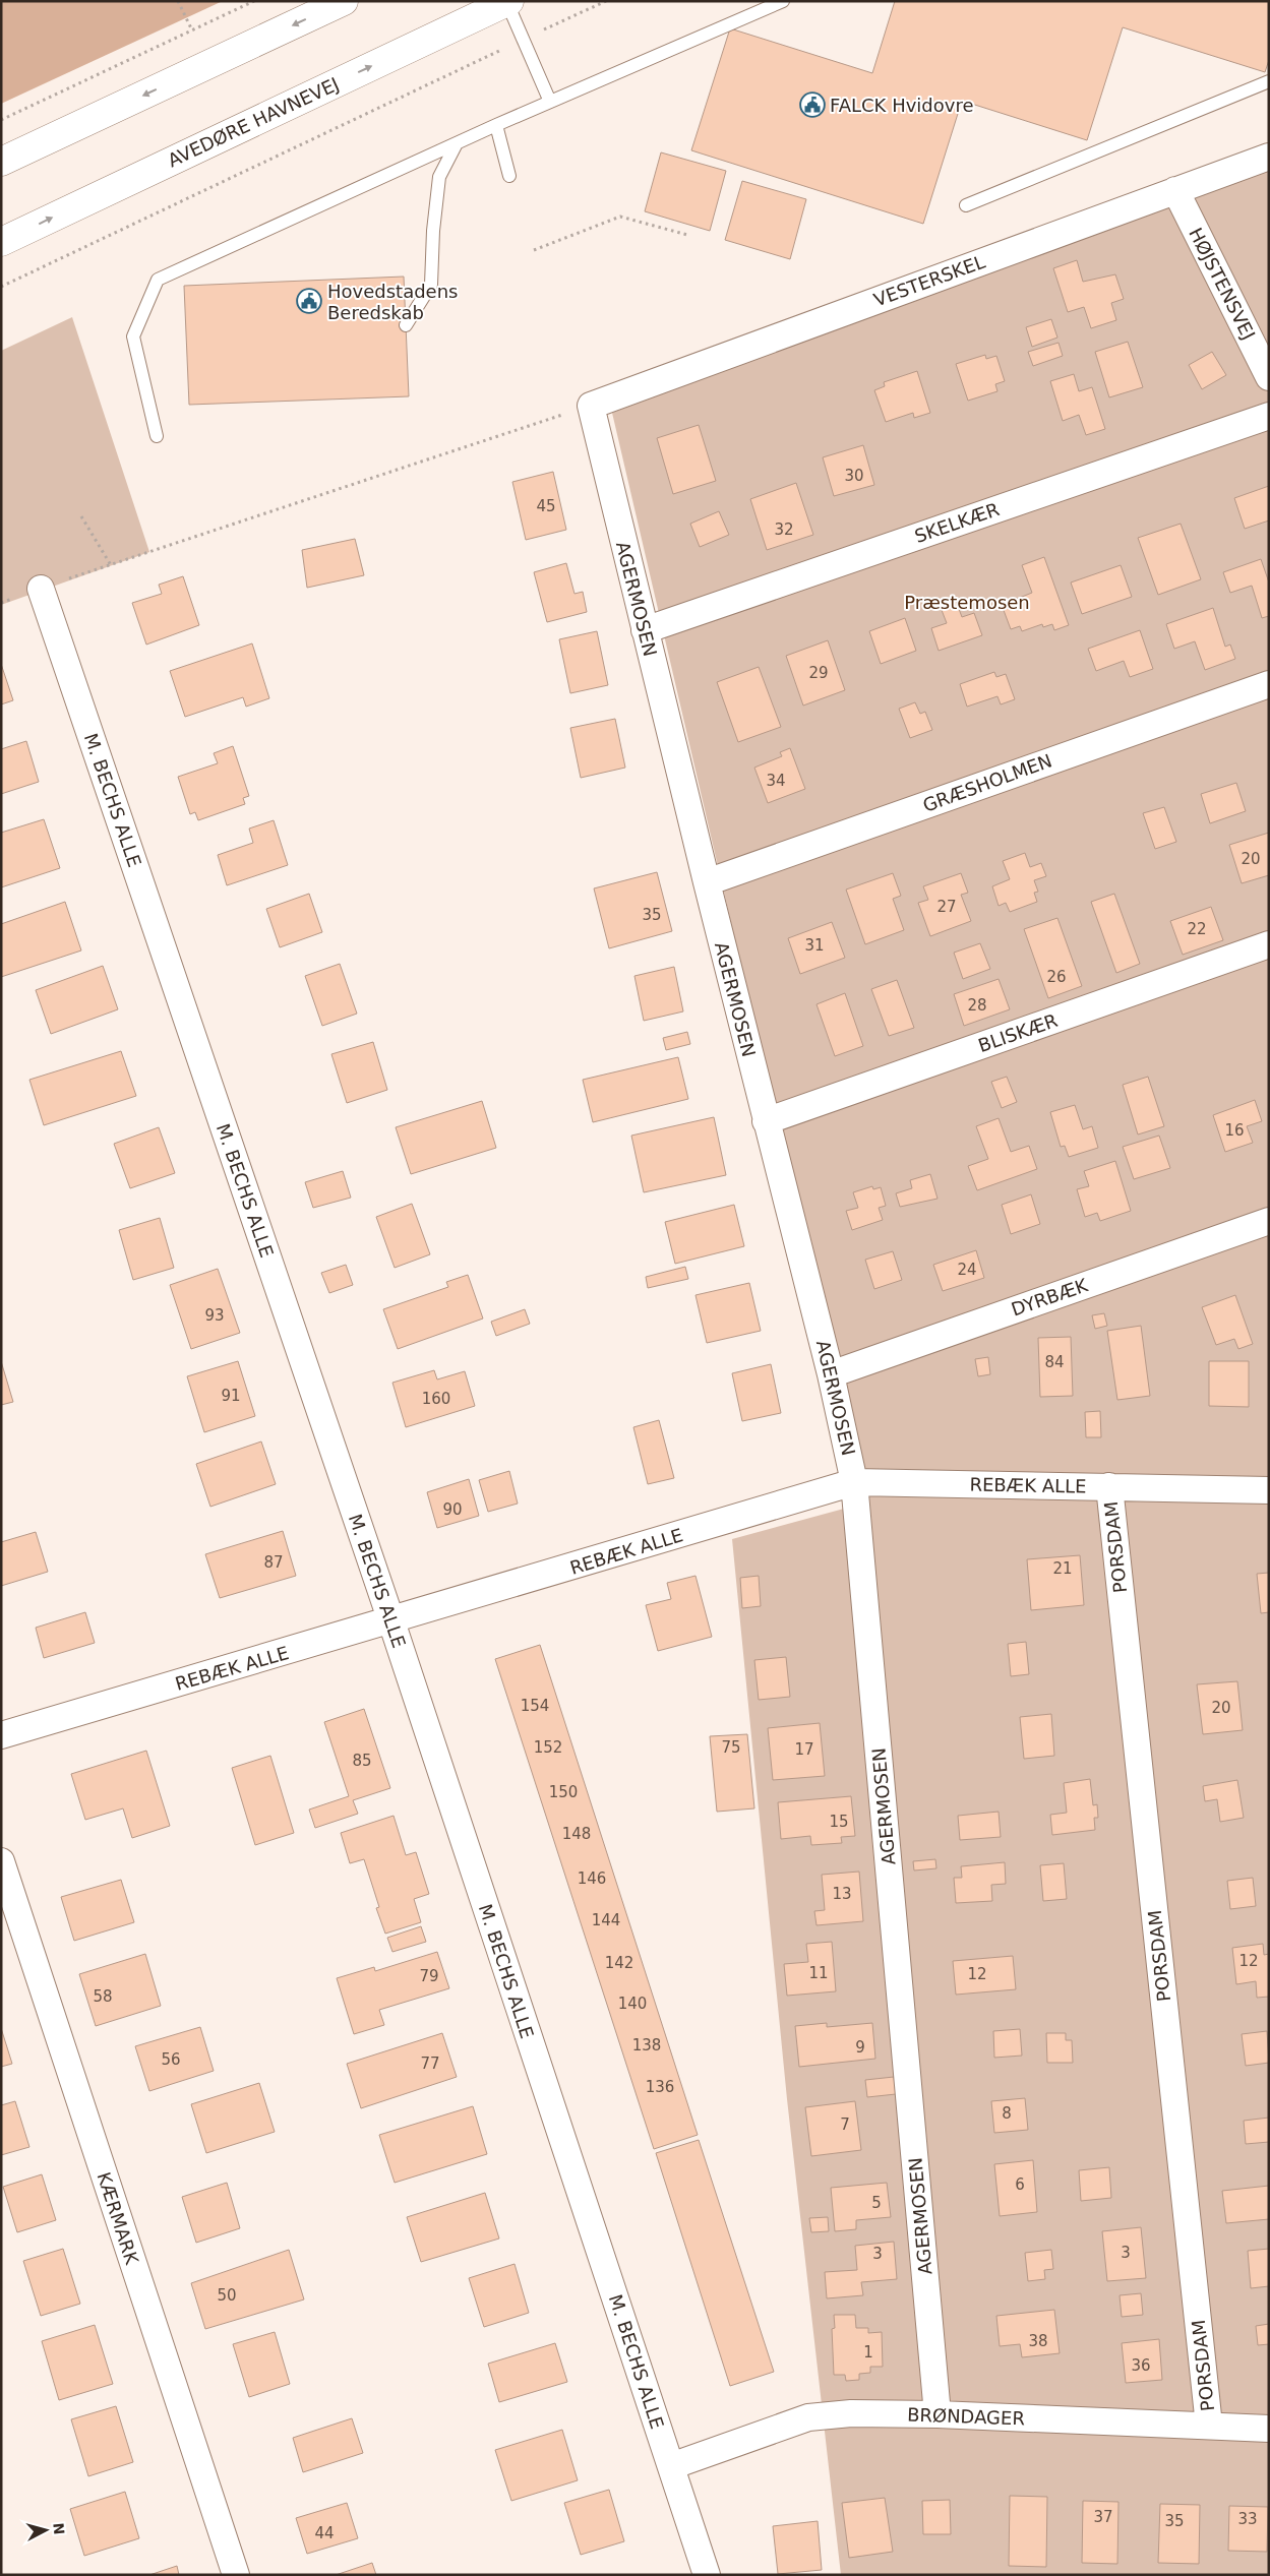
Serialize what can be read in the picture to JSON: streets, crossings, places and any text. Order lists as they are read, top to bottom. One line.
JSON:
{"streets":{"street":["AVEDØRE HAVNEVEJ","VESTERSKEL","HØJSTENSVEJ","SKELKÆR","AGERMOSEN","GRÆSHOLMEN","M. BECHS ALLE","BLISKÆR","DYRBÆK","REBÆK ALLE","PORSDAM","KÆRMARK","BRØNDAGER"]},"crossings":[["VESTERSKEL","HØJSTENSVEJ"],["VESTERSKEL","AGERMOSEN"],["SKELKÆR","AGERMOSEN"],["AGERMOSEN","GRÆSHOLMEN"],["AGERMOSEN","BLISKÆR"],["AGERMOSEN","DYRBÆK"],["AGERMOSEN","REBÆK ALLE"],["AGERMOSEN","BRØNDAGER"],["M. BECHS ALLE","REBÆK ALLE"],["M. BECHS ALLE","BRØNDAGER"],["REBÆK ALLE","PORSDAM"],["PORSDAM","BRØNDAGER"]],"one_way":["AVEDØRE HAVNEVEJ"],"parks":["Præstemosen"],"places":{"public building":["FALCK Hvidovre","Hovedstadens Beredskab"]},"house_numbers":["30","45","32","29","34","20","27","35","22","31","26","28","16","24","93","84","91","160","90","87","21","154","20","152","75","17","85","150","15","148","146","13","144","12","142","11","12","79","58","140","138","9","56","77","136","8","7","6","5","3","3","50","38","1","36","37","33","35","44"],"north":"right"}
